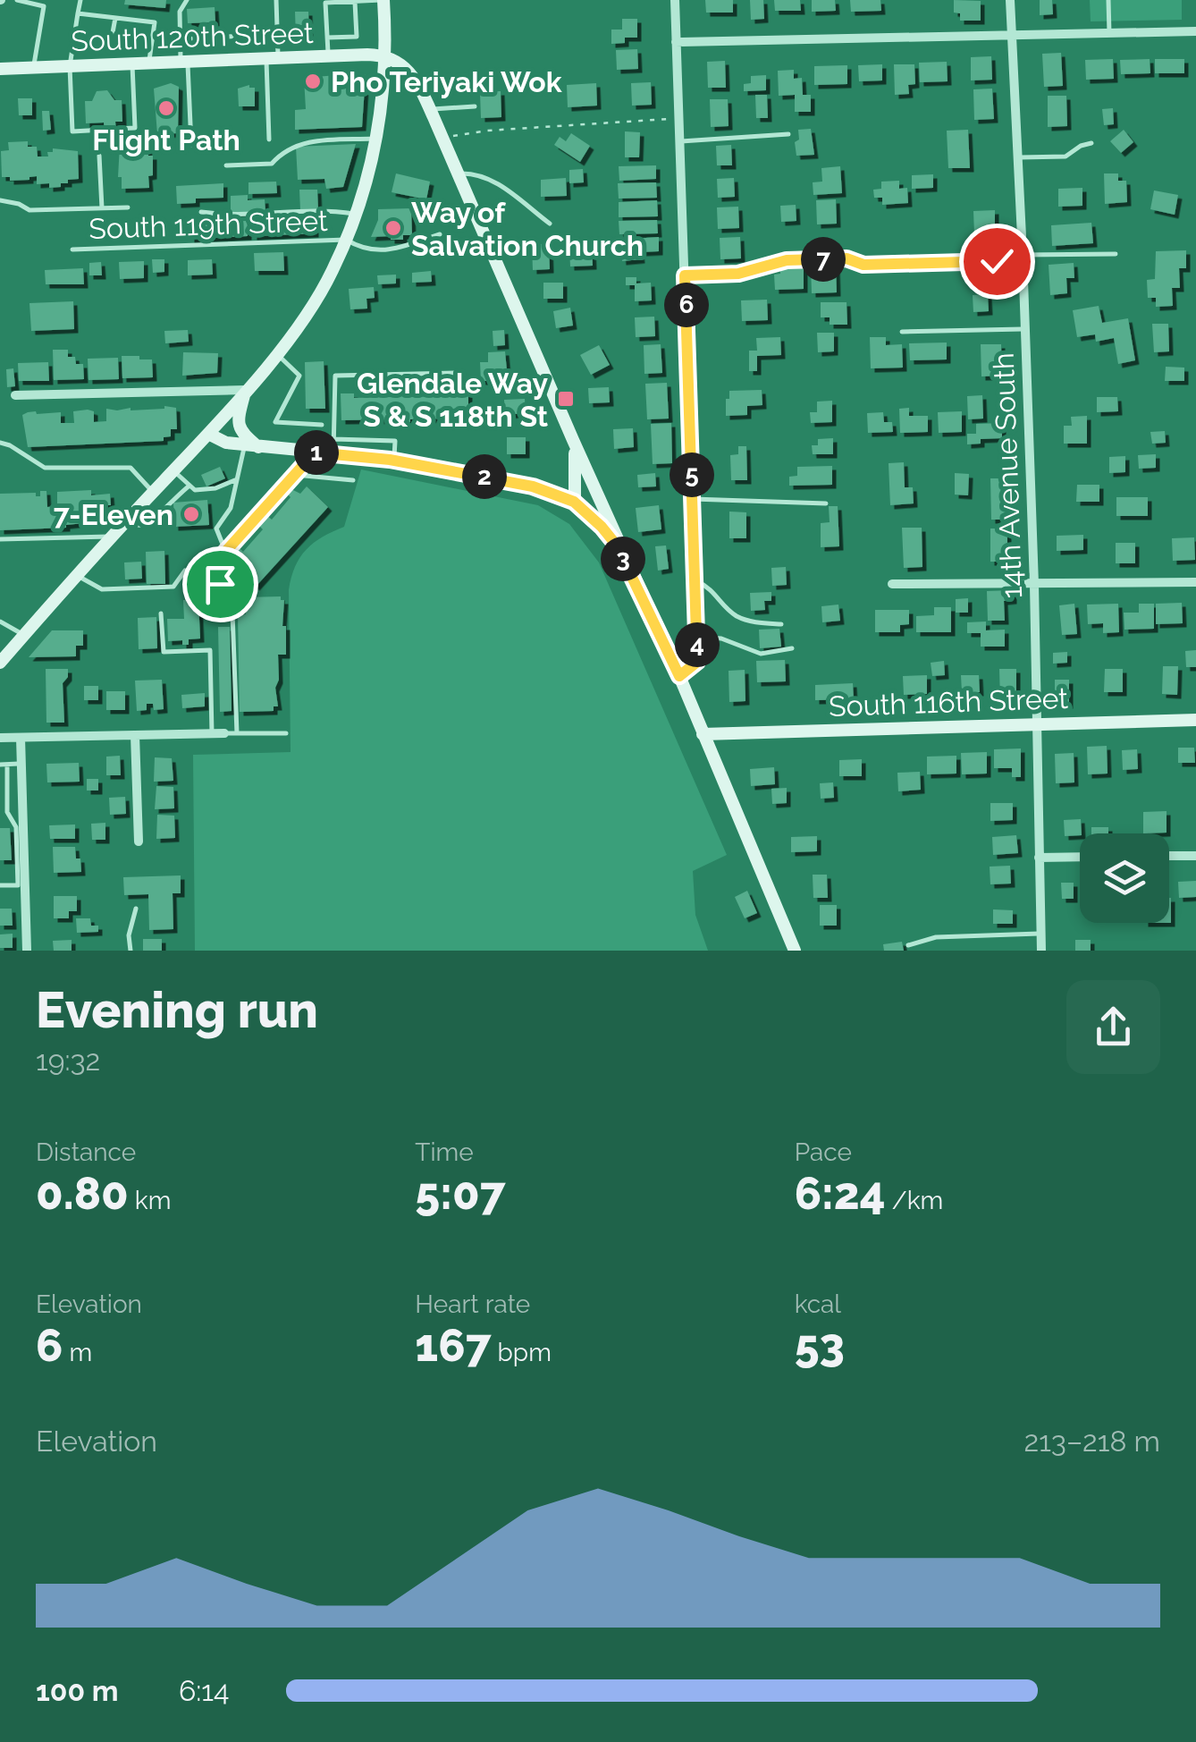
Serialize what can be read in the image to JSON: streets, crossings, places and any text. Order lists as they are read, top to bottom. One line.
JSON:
{"streets":{"street":["South 120th Street","14th Avenue South","South 116th Street"],"lane":["South 119th Street"]},"crossings":[["14th Avenue South","South 116th Street"]],"places":{"other":["Pho Teriyaki Wok","Flight Path","Way of Salvation Church","7-Eleven"],"transit":["Glendale Way S & S 118th St"]},"page":{"pins":["7","6","1","5","2","3","4"],"heading":["Evening run","19:32"],"stats":[["Distance","0.80 km"],["Time","5:07"],["Pace","6:24 /km"],["Elevation","6 m"],["Heart rate","167 bpm"],["kcal","53"]],"chart":["Elevation","213–218 m"],"list":[{"name":"100 m","note":"6:14"}]}}
